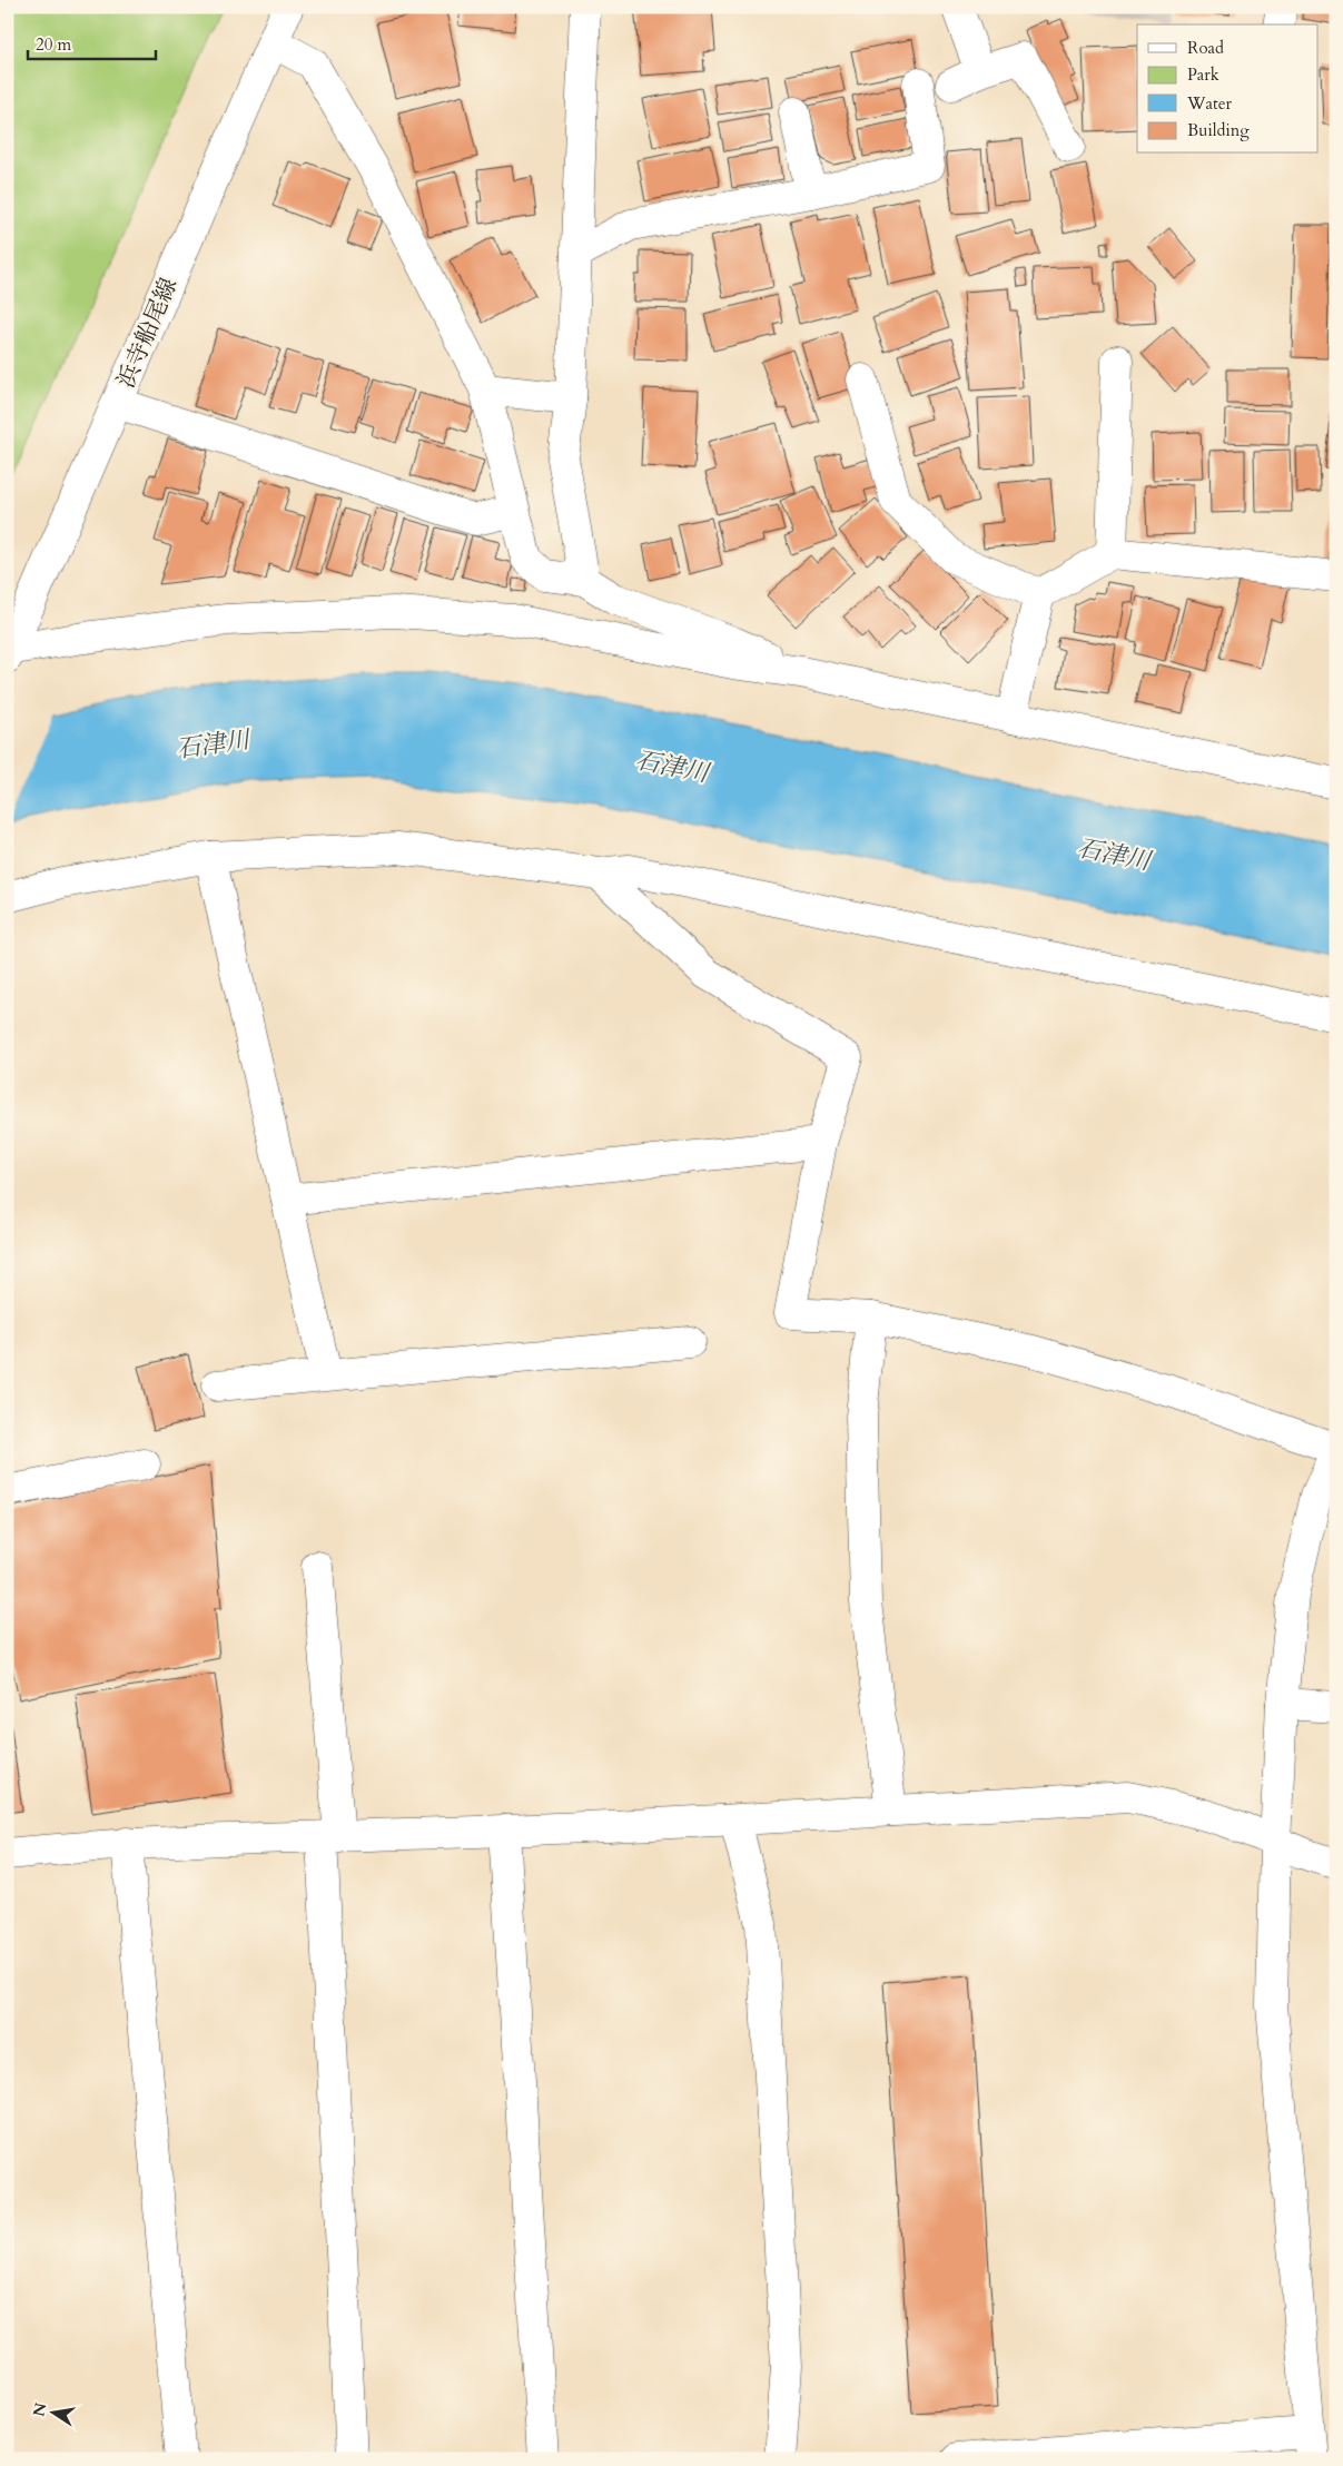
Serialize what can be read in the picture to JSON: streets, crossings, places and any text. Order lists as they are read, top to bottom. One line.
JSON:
{"streets":{"street":["浜寺船尾線"]},"water":["石津川"],"legend":["Road","Park","Water","Building"],"scale_bar":"20 m","north":"left"}
